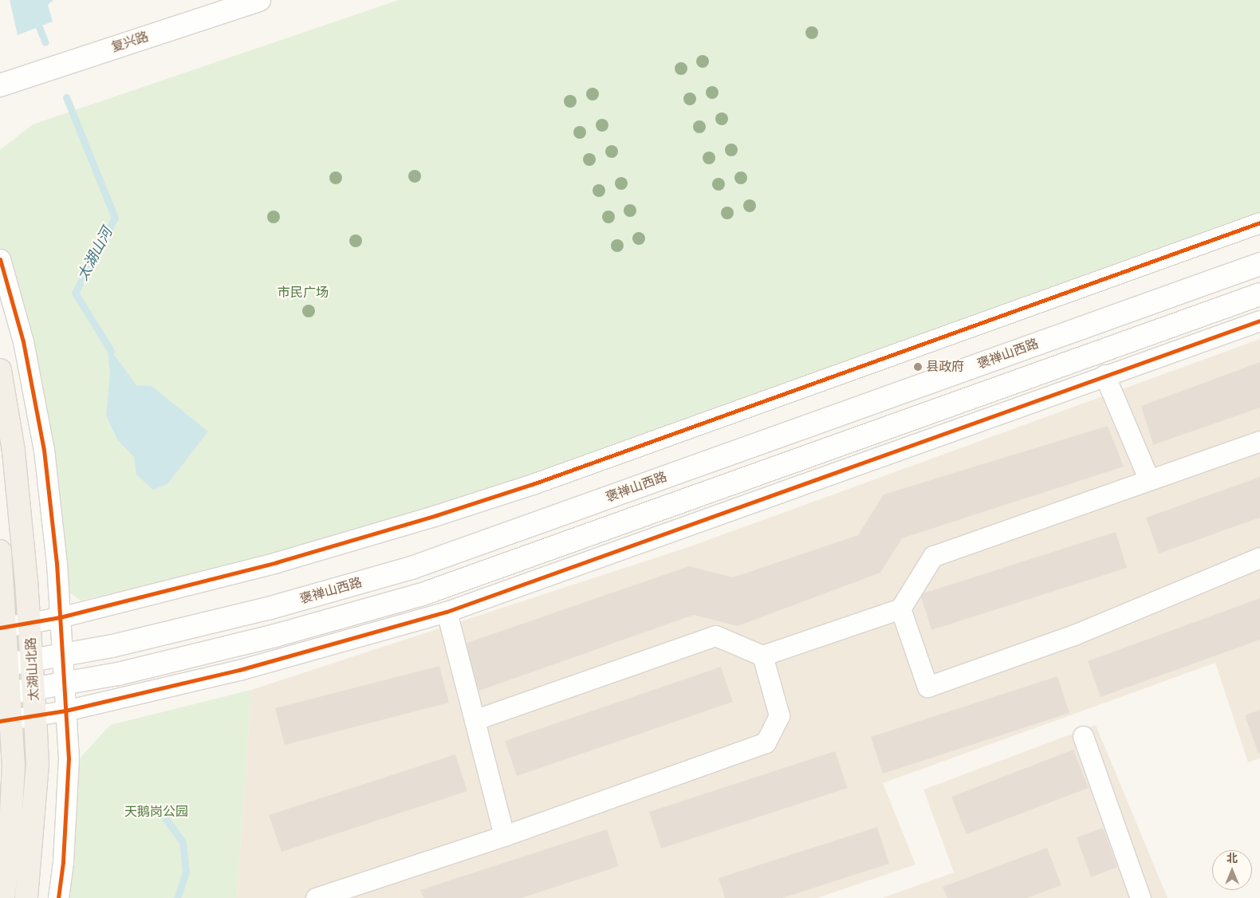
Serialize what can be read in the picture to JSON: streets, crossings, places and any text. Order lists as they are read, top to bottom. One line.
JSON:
{"streets":{"main road":["复兴路","褒禅山西路","太湖山北路"]},"crossings":[["褒禅山西路","太湖山北路"]],"water":["太湖山河"],"parks":["市民广场","天鹅岗公园"],"places":["县政府"],"north":"top"}
